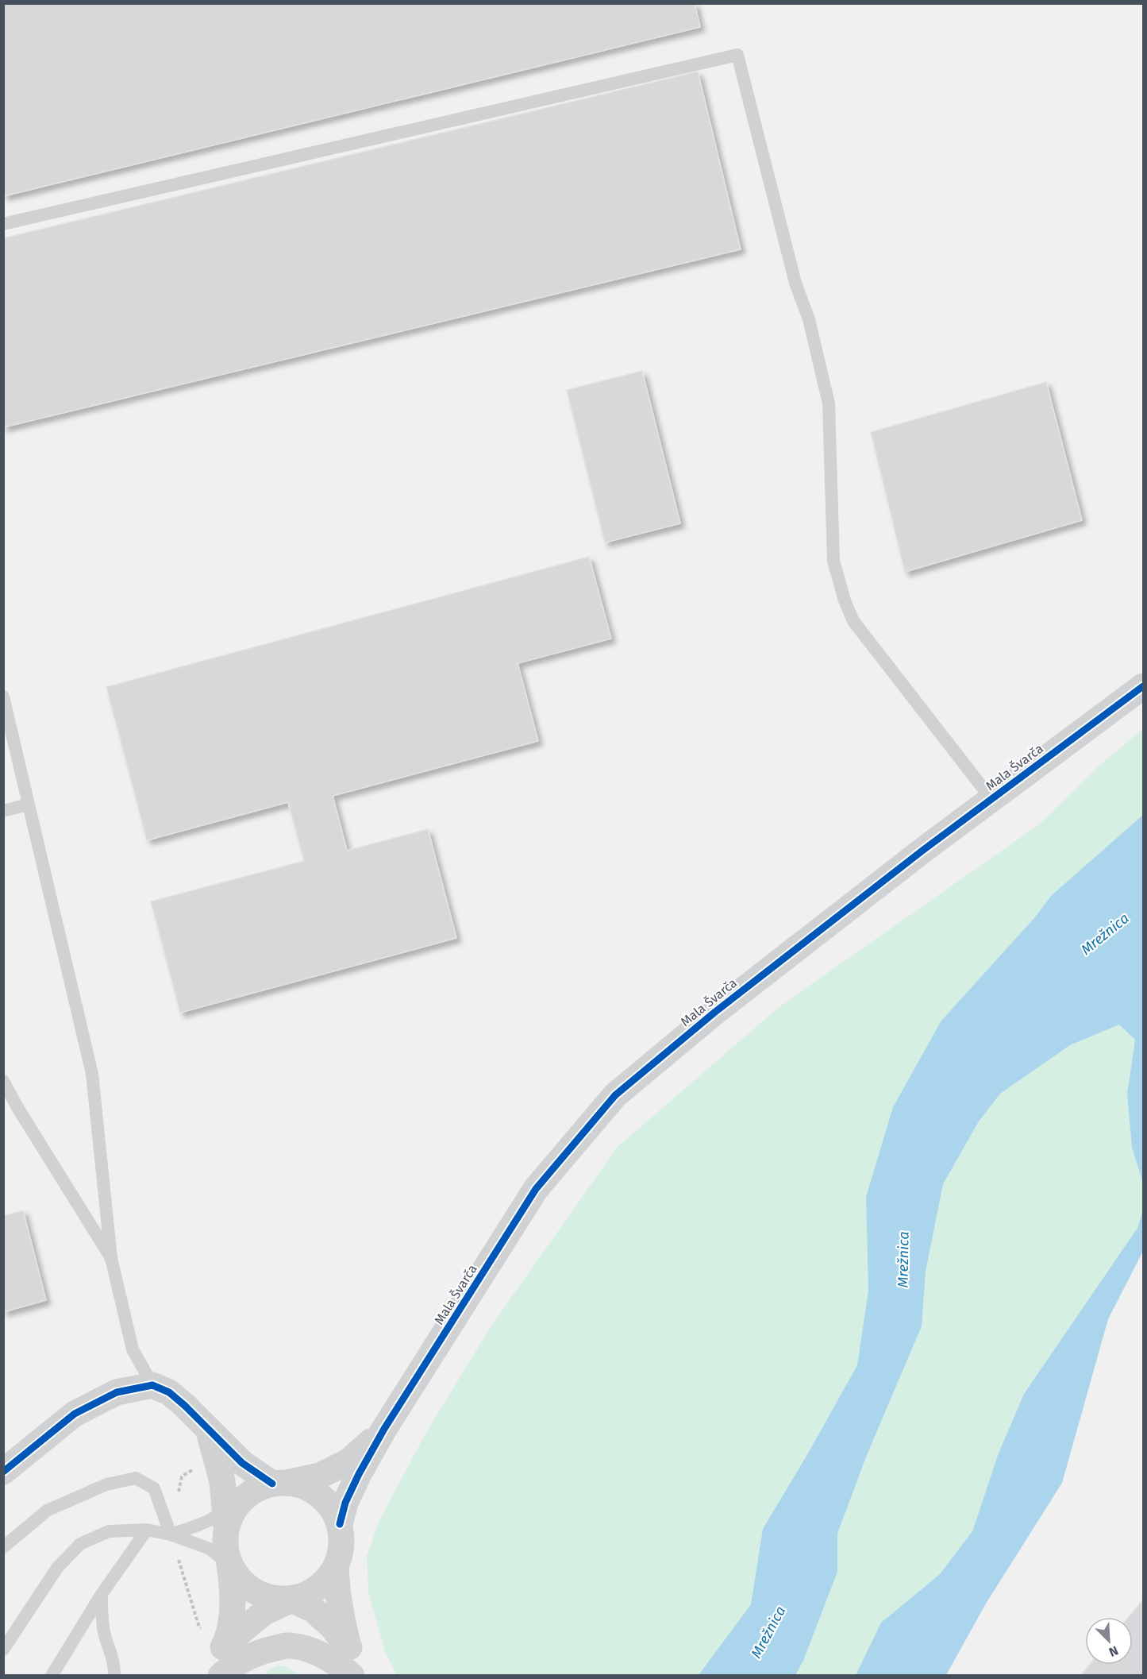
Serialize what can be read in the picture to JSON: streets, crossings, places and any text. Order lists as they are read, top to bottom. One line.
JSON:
{"streets":{"street":["Mala Švarča"]},"water":["Mrežnica"],"north":"bottom right"}
